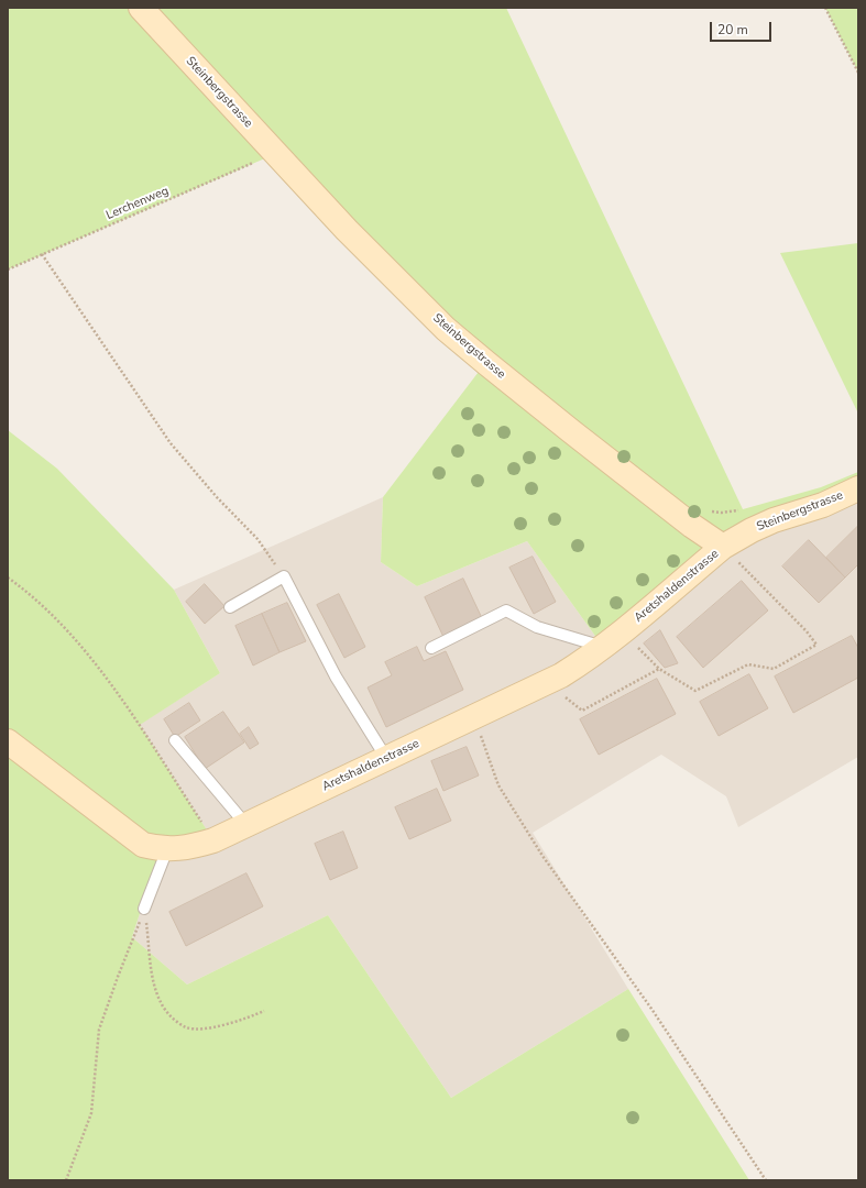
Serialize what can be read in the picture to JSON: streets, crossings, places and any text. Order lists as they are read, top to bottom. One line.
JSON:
{"streets":{"street":["Steinbergstrasse","Aretshaldenstrasse"],"path":["Lerchenweg"]},"crossings":[["Steinbergstrasse","Lerchenweg"],["Steinbergstrasse","Aretshaldenstrasse"]],"scale_bar":"20 m"}
